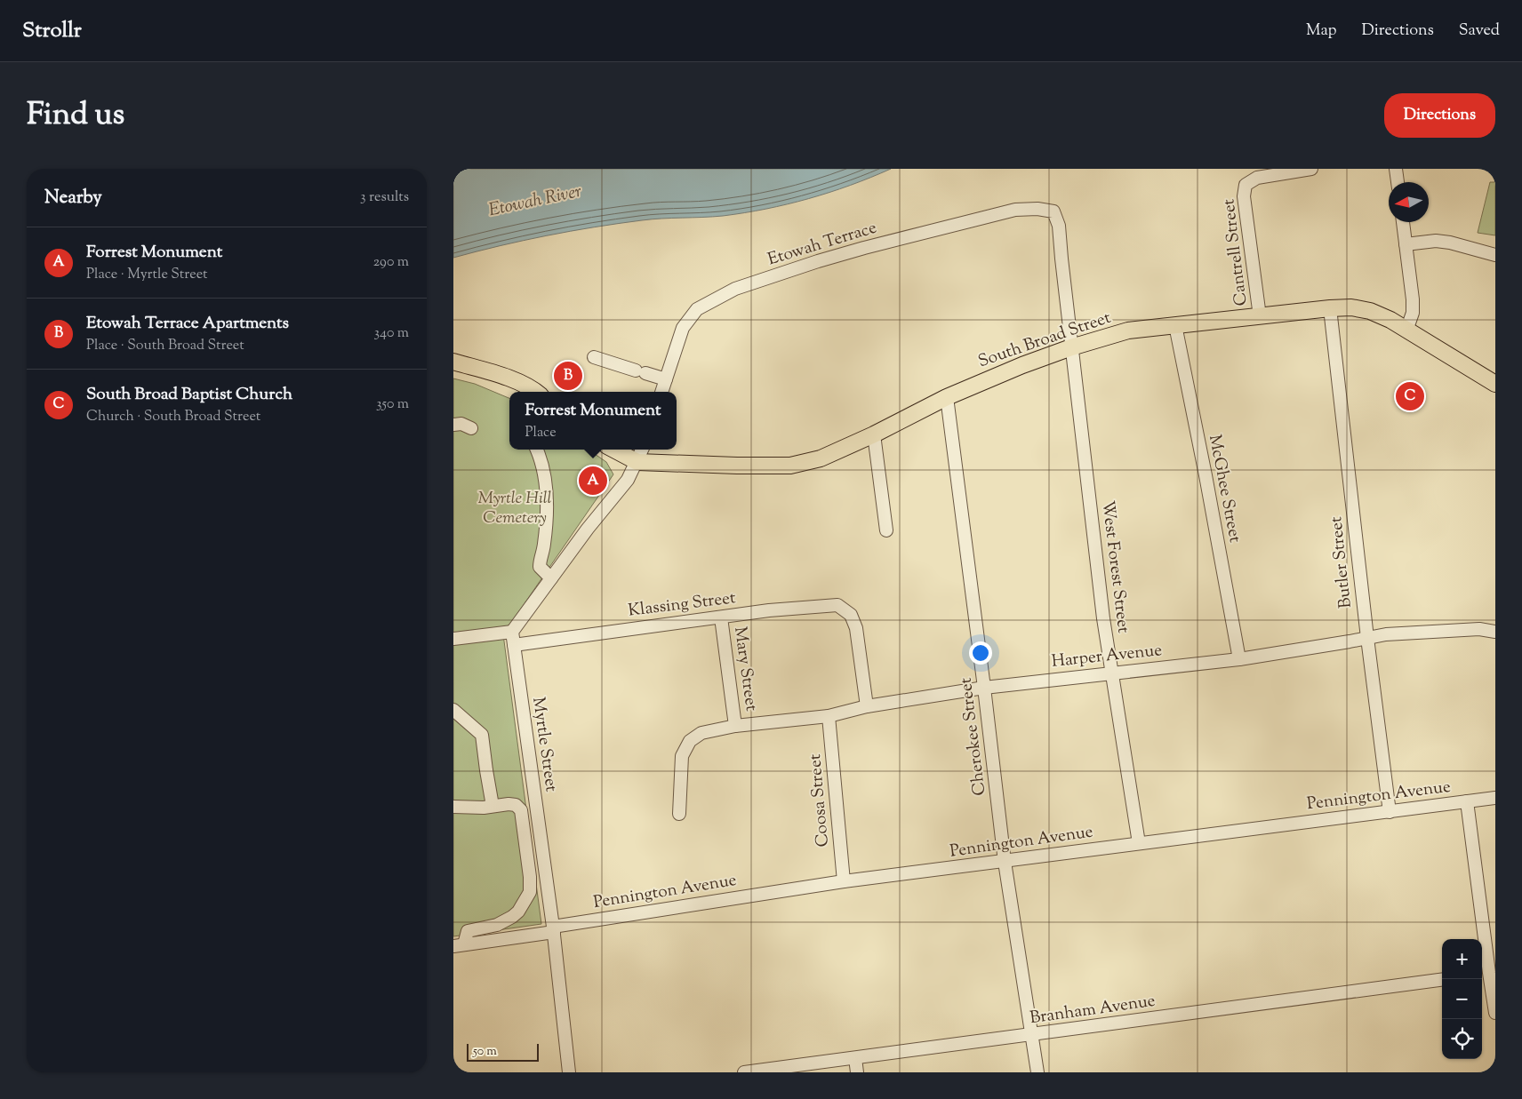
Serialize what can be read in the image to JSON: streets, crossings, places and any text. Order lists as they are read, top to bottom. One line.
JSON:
{"streets":{"main road":["South Broad Street"],"street":["Etowah Terrace","Cantrell Street","McGhee Street","Butler Street","West Forest Street","Klassing Street","Harper Avenue","Mary Street","Cherokee Street","Myrtle Street","Pennington Avenue","Coosa Street","Branham Avenue"]},"crossings":[["Etowah Terrace","West Forest Street"],["Cantrell Street","South Broad Street"],["South Broad Street","McGhee Street"],["South Broad Street","Butler Street"],["South Broad Street","West Forest Street"],["South Broad Street","Cherokee Street"],["McGhee Street","Harper Avenue"],["Butler Street","Harper Avenue"],["Butler Street","Pennington Avenue"],["West Forest Street","Harper Avenue"],["West Forest Street","Pennington Avenue"],["Klassing Street","Harper Avenue"],["Klassing Street","Mary Street"],["Klassing Street","Myrtle Street"],["Harper Avenue","Mary Street"],["Harper Avenue","Cherokee Street"],["Harper Avenue","Coosa Street"],["Cherokee Street","Pennington Avenue"],["Cherokee Street","Branham Avenue"],["Myrtle Street","Pennington Avenue"],["Pennington Avenue","Coosa Street"]],"water":["Etowah River"],"parks":["Myrtle Hill Cemetery"],"scale_bar":"50 m","north":"left","page":{"header":"Strollr","nav":["Map","Directions","Saved"],"title":"Find us","buttons":"Directions","heading":["Nearby","3 results"],"list":[{"mark":"A","name":"Forrest Monument","note":"Place · Myrtle Street","value":"290 m"},{"mark":"B","name":"Etowah Terrace Apartments","note":"Place · South Broad Street","value":"340 m"},{"mark":"C","name":"South Broad Baptist Church","note":"Church · South Broad Street","value":"350 m"}],"pins":["B","C","A"],"popup":["Forrest Monument","Place"],"map_buttons":["+","−"],"scale":"50 m"}}
